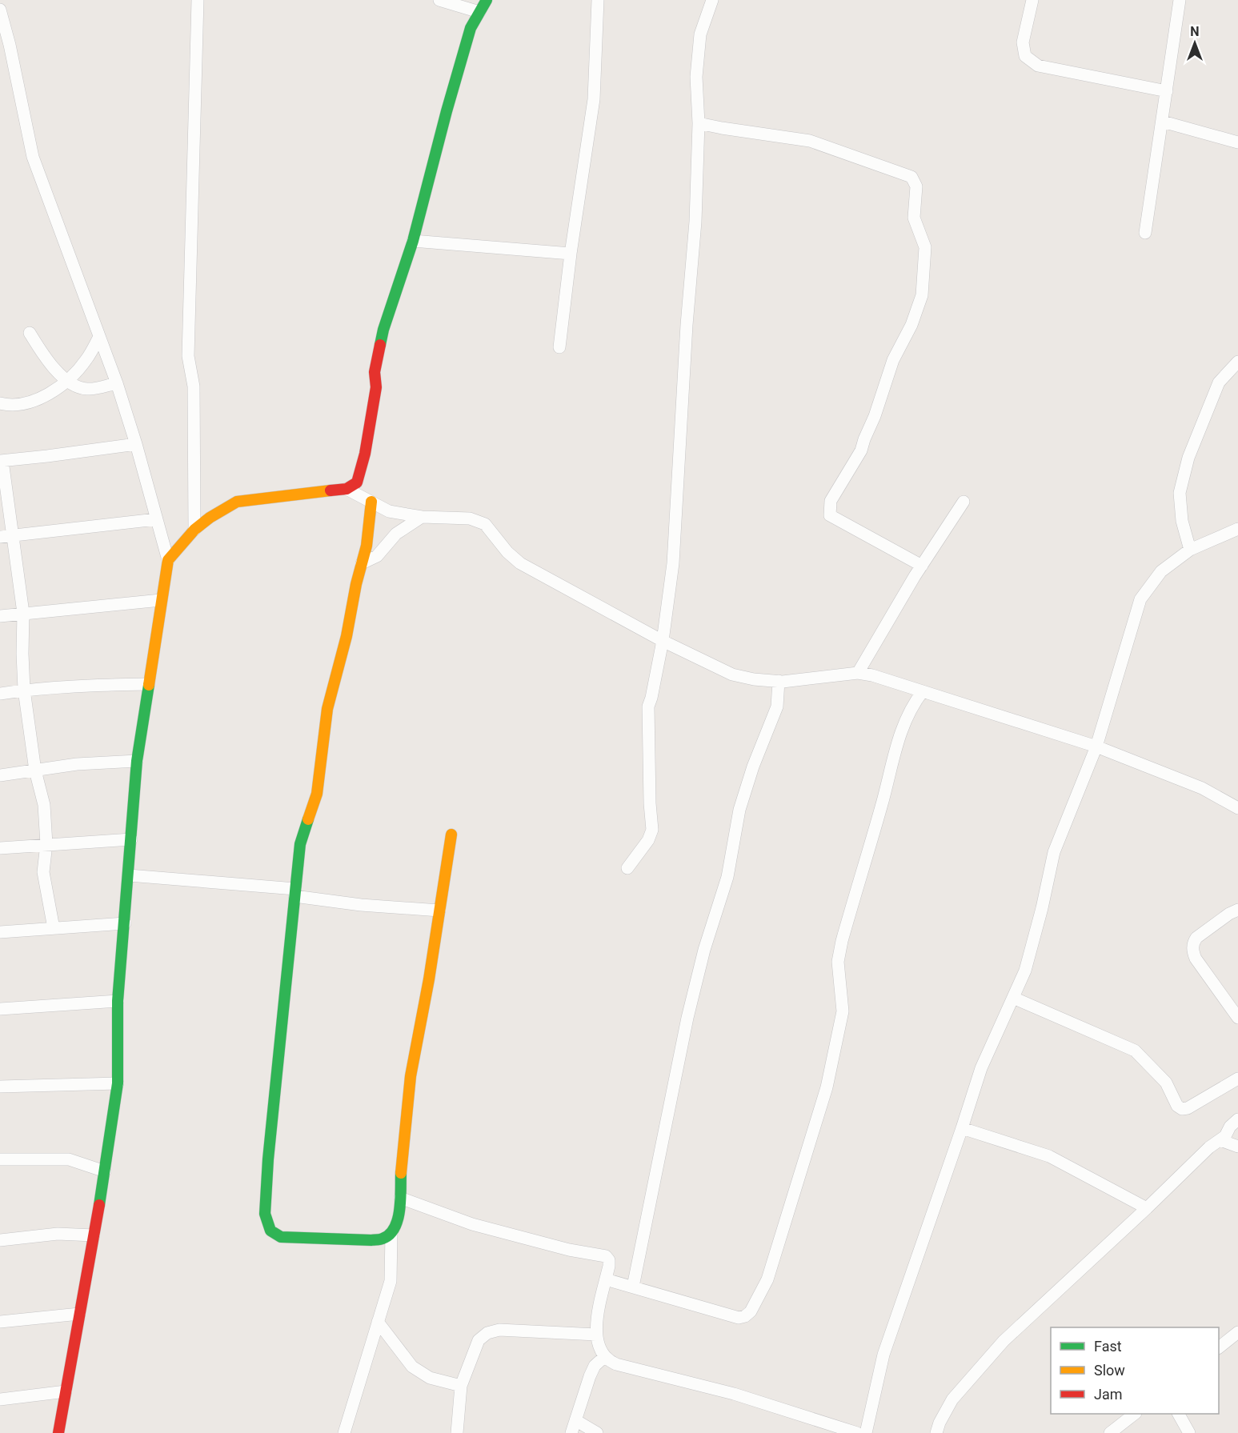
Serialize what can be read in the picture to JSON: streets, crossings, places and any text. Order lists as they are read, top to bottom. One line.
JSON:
{"legend":["Fast","Slow","Jam"],"north":"top"}
